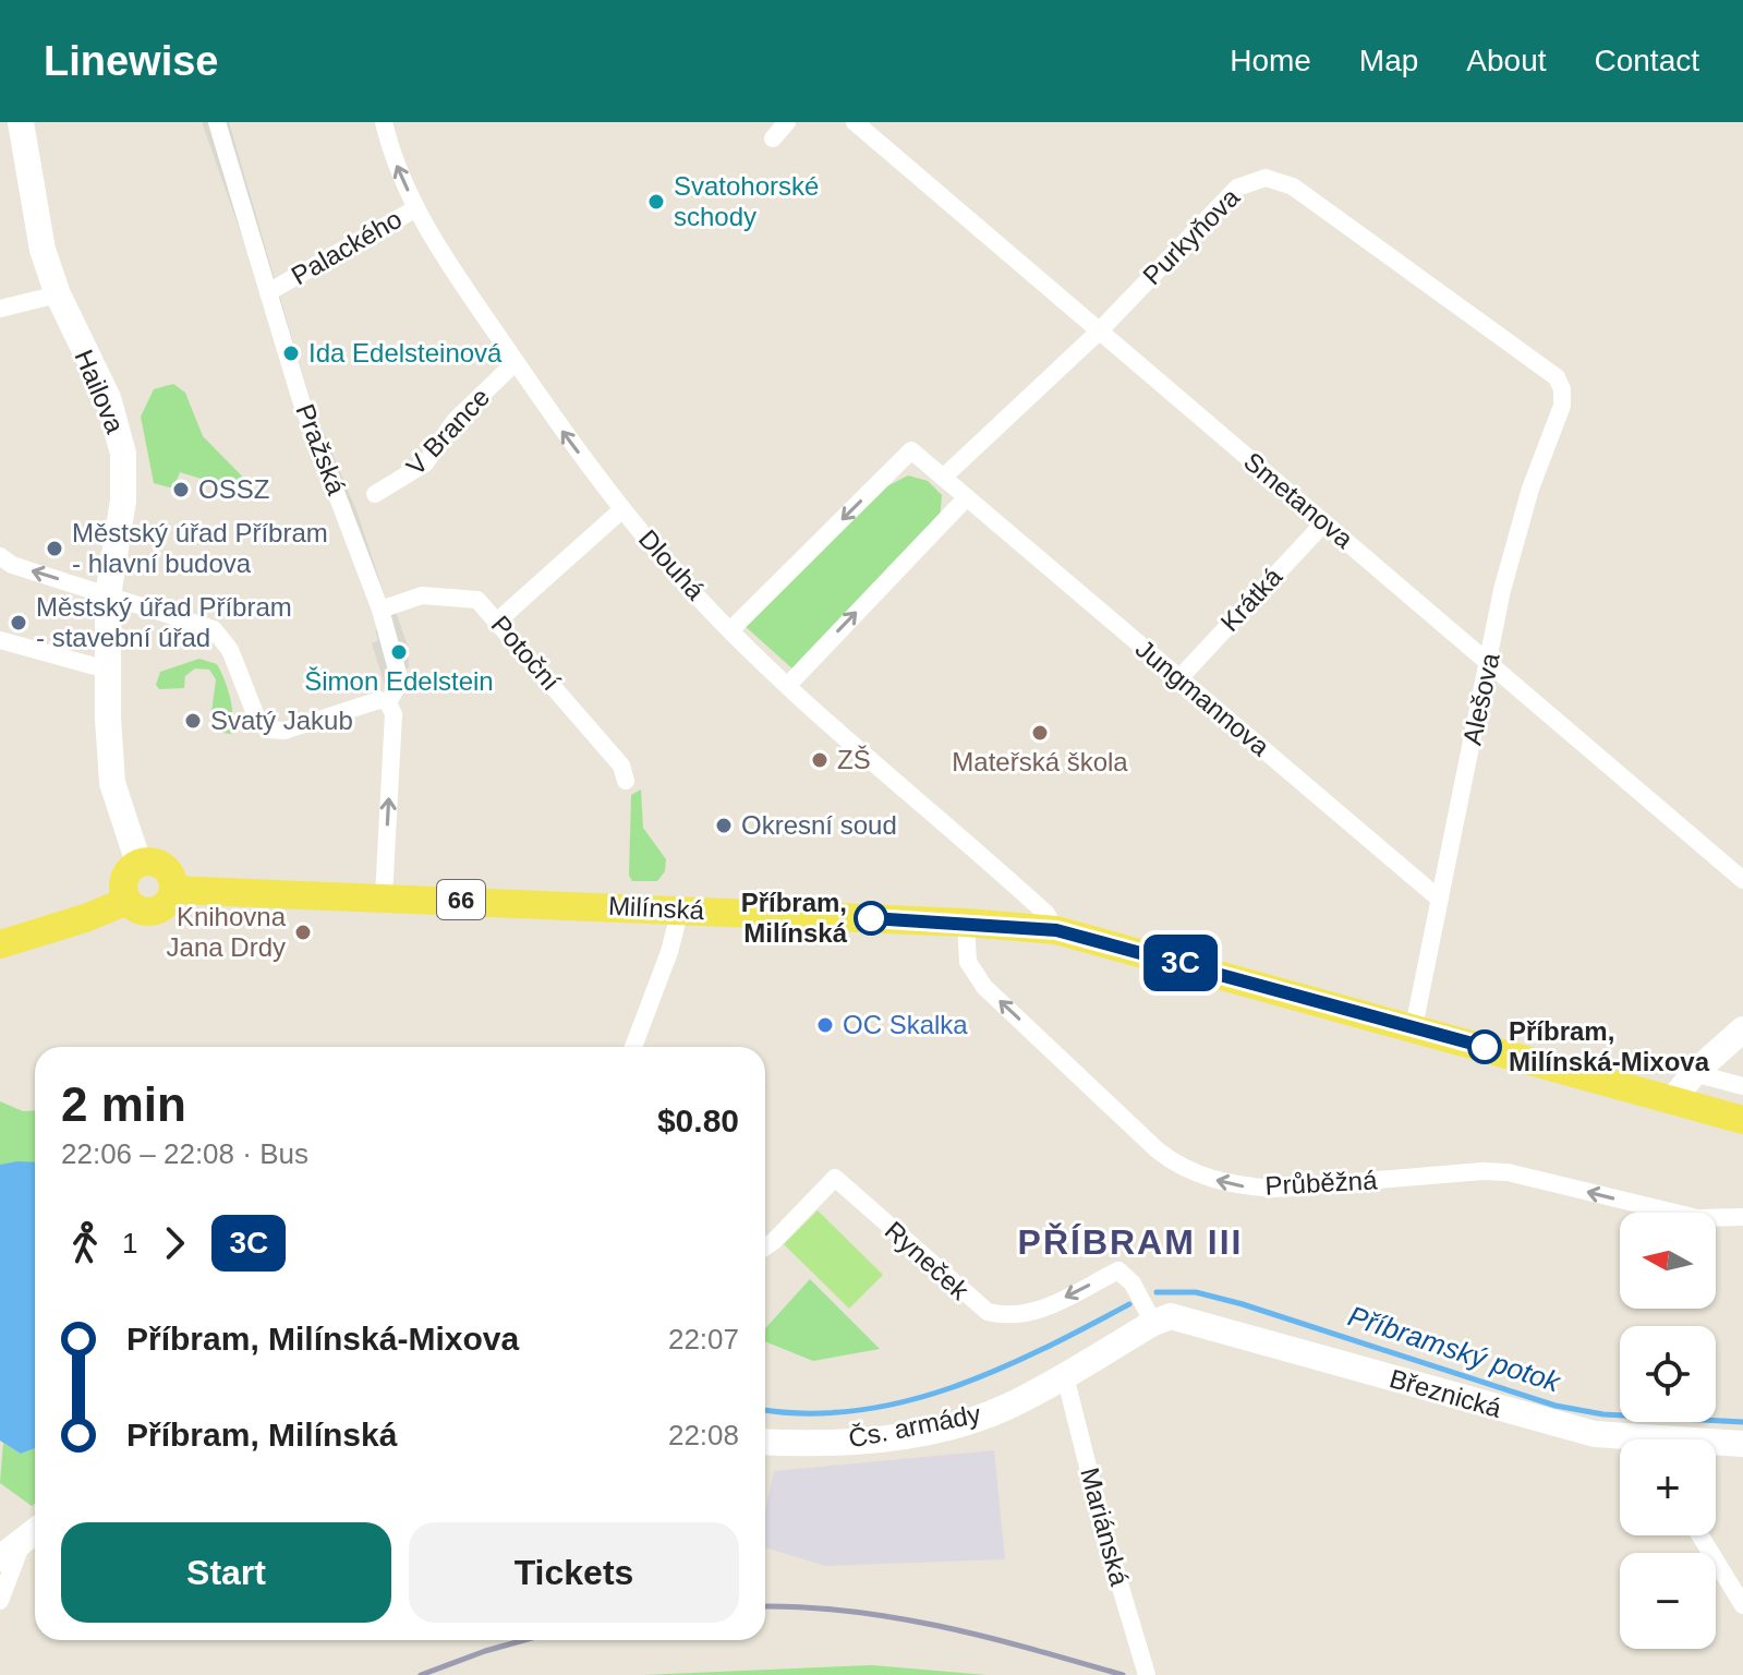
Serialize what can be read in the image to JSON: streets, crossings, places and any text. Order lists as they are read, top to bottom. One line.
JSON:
{"streets":{"main road":["66","Milínská"],"street":["Purkyňova","Palackého","Hailova","V Brance","Pražská","Smetanova","Dlouhá","Krátká","Potoční","Jungmannova","Alešova","Průběžná","Ryneček","Březnická","Čs. armády","Mariánská"]},"crossings":[["Purkyňova","Smetanova"],["Purkyňova","Jungmannova"],["Purkyňova","Alešova"],["Palackého","Pražská"],["Palackého","Dlouhá"],["Hailova","66"],["V Brance","Dlouhá"],["Pražská","Potoční"],["Pražská","66"],["Pražská","Milínská"],["Smetanova","Krátká"],["Smetanova","Alešova"],["Dlouhá","Jungmannova"],["Dlouhá","Milínská"],["Krátká","Jungmannova"],["Jungmannova","Alešova"],["Alešova","Milínská"],["66","Milínská"],["Milínská","Průběžná"],["Ryneček","Březnická"],["Ryneček","Čs. armády"],["Březnická","Čs. armády"],["Čs. armády","Mariánská"]],"one_way":["Průběžná"],"districts":["PŘÍBRAM III"],"water":["Příbramský potok"],"places":["Svatohorské schody","Ida Edelsteinová","OSSZ","Městský úřad Příbram - hlavní budova","Městský úřad Příbram - stavební úřad","Šimon Edelstein","Svatý Jakub","Mateřská škola","ZŠ","Okresní soud","Příbram, Milínská","Knihovna Jana Drdy","OC Skalka","Příbram, Milínská-Mixova"],"lines":["bus line 3C"],"north":"left","page":{"header":"Linewise","nav":["Home","Map","About","Contact"],"on_map":"3C","heading":["2 min","22:06 – 22:08 · Bus","$0.80"],"legs":["1","3C"],"map_buttons":["+","−"],"list":[{"name":"Příbram, Milínská-Mixova","value":"22:07"},{"name":"Příbram, Milínská","value":"22:08"}],"buttons":["Start","Tickets"]}}
